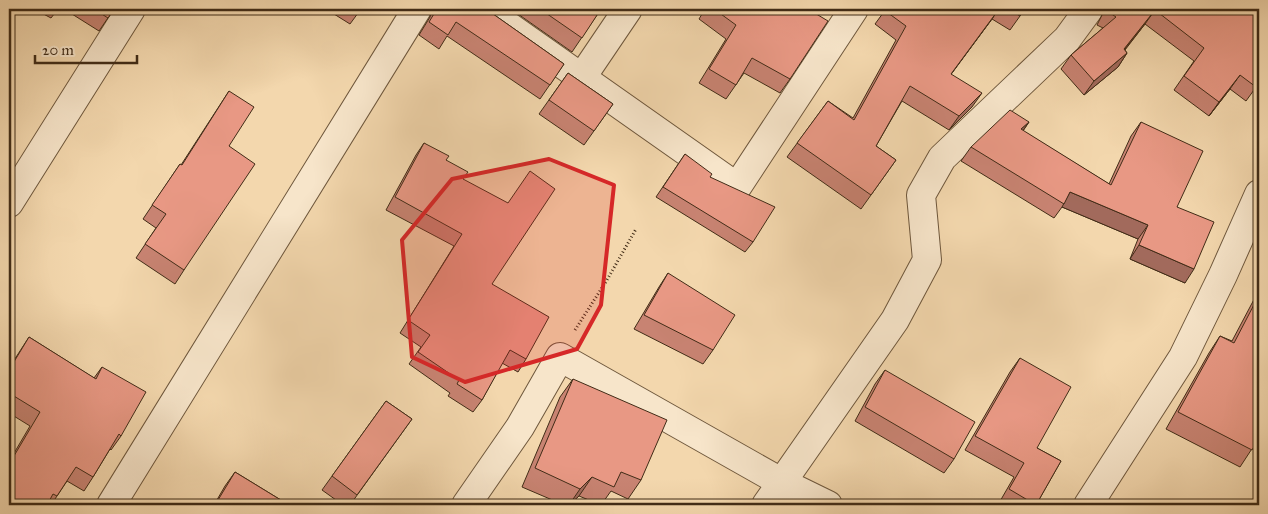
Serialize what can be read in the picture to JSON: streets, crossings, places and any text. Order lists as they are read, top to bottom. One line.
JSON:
{"scale_bar":"20 m"}
